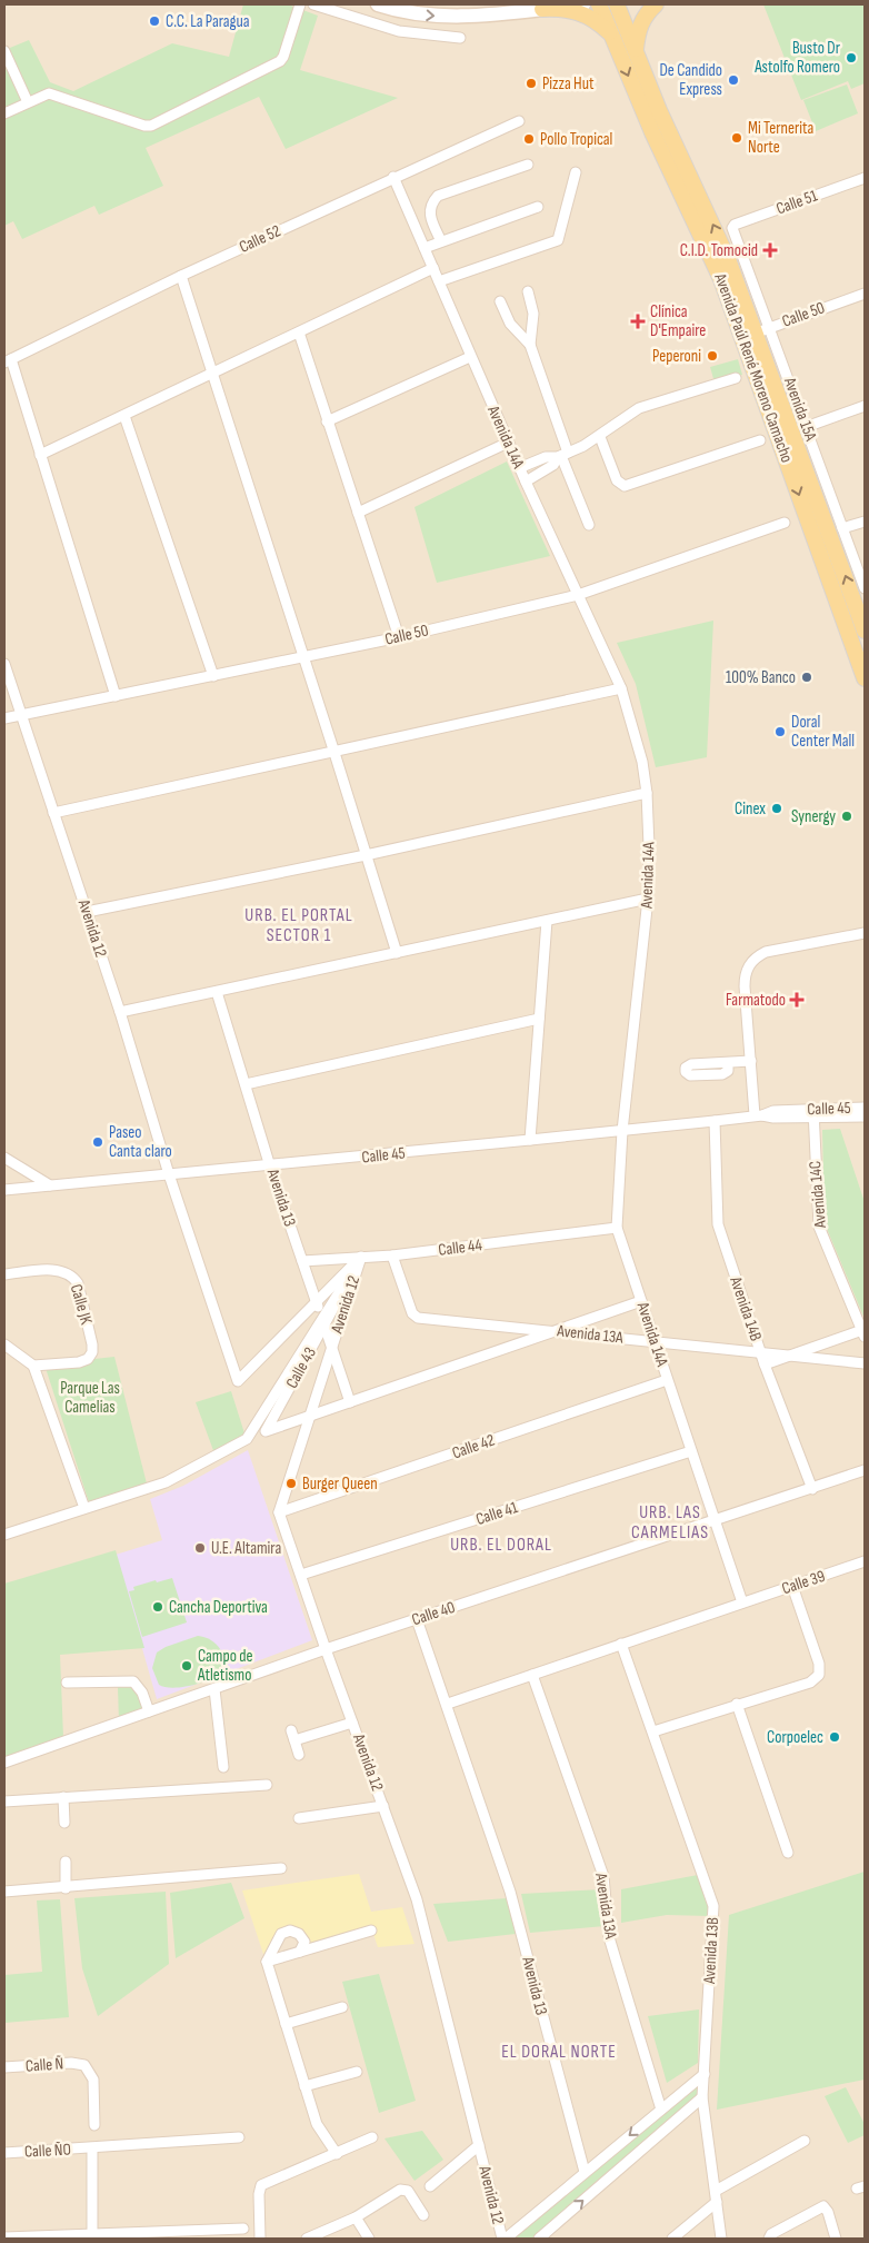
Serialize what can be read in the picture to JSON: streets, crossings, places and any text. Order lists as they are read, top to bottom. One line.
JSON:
{"streets":{"main road":["Avenida Paúl René Moreno Camacho"],"street":["Calle 51","Calle 52","Calle 50","Avenida 15A","Avenida 14A","Avenida 12","Calle 45","Avenida 14C","Avenida 13","Calle 44","Calle JK","Avenida 14B","Avenida 13A","Calle 43","Calle 42","Calle 41","Calle 39","Calle 40","Avenida 13B","Calle Ñ","Calle ÑO"]},"crossings":[["Calle 51","Avenida 15A"],["Calle 52","Avenida 14A"],["Calle 50","Avenida Paúl René Moreno Camacho"],["Calle 50","Avenida 15A"],["Calle 50","Avenida 14A"],["Calle 50","Avenida 12"],["Avenida 14A","Calle 45"],["Avenida 14A","Calle 44"],["Avenida 14A","Calle 43"],["Avenida 14A","Calle 42"],["Avenida 14A","Calle 41"],["Avenida 14A","Calle 39"],["Avenida 14A","Calle 40"],["Avenida 12","Calle 45"],["Avenida 12","Calle 44"],["Avenida 12","Calle 43"],["Avenida 12","Calle 42"],["Avenida 12","Calle 41"],["Avenida 12","Calle 40"],["Calle 45","Avenida 14C"],["Calle 45","Avenida 13"],["Calle 45","Avenida 14B"],["Avenida 13","Calle 44"],["Avenida 13","Calle 43"],["Avenida 13","Calle 39"],["Avenida 13","Calle 40"],["Calle 44","Avenida 13A"],["Calle 44","Calle 43"],["Avenida 14B","Calle 40"],["Avenida 13A","Calle 39"],["Calle 39","Avenida 13B"]],"districts":["URB. EL PORTAL SECTOR 1","URB. LAS CARMELIAS","URB. EL DORAL","EL DORAL NORTE"],"parks":["Parque Las Camelias"],"places":{"other":["C.C. La Paragua","Busto Dr Astolfo Romero","De Candido Express","Pizza Hut","Mi Ternerita Norte","Pollo Tropical","Peperoni","100% Banco","Doral Center Mall","Cinex","Synergy","Paseo Canta claro","Burger Queen","U.E. Altamira","Cancha Deportiva","Campo de Atletismo","Corpoelec"],"health":["C.I.D. Tomocid","Clínica D'Empaire","Farmatodo"]}}
